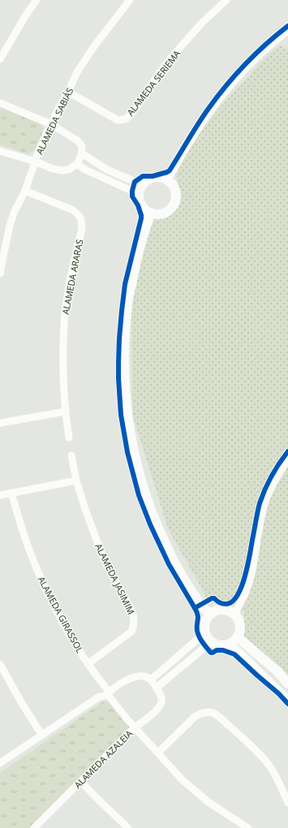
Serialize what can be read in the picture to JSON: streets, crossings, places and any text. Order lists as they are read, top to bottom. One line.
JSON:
{"streets":{"street":["ALAMEDA SERIEMA","ALAMEDA SABIÁS","ALAMEDA ARARAS","ALAMEDA JASIMIM","ALAMEDA GIRASSOL","ALAMEDA AZALEIA"]},"crossings":[["ALAMEDA SERIEMA","ALAMEDA SABIÁS"],["ALAMEDA SABIÁS","ALAMEDA ARARAS"],["ALAMEDA JASIMIM","ALAMEDA GIRASSOL"],["ALAMEDA GIRASSOL","ALAMEDA AZALEIA"]]}
